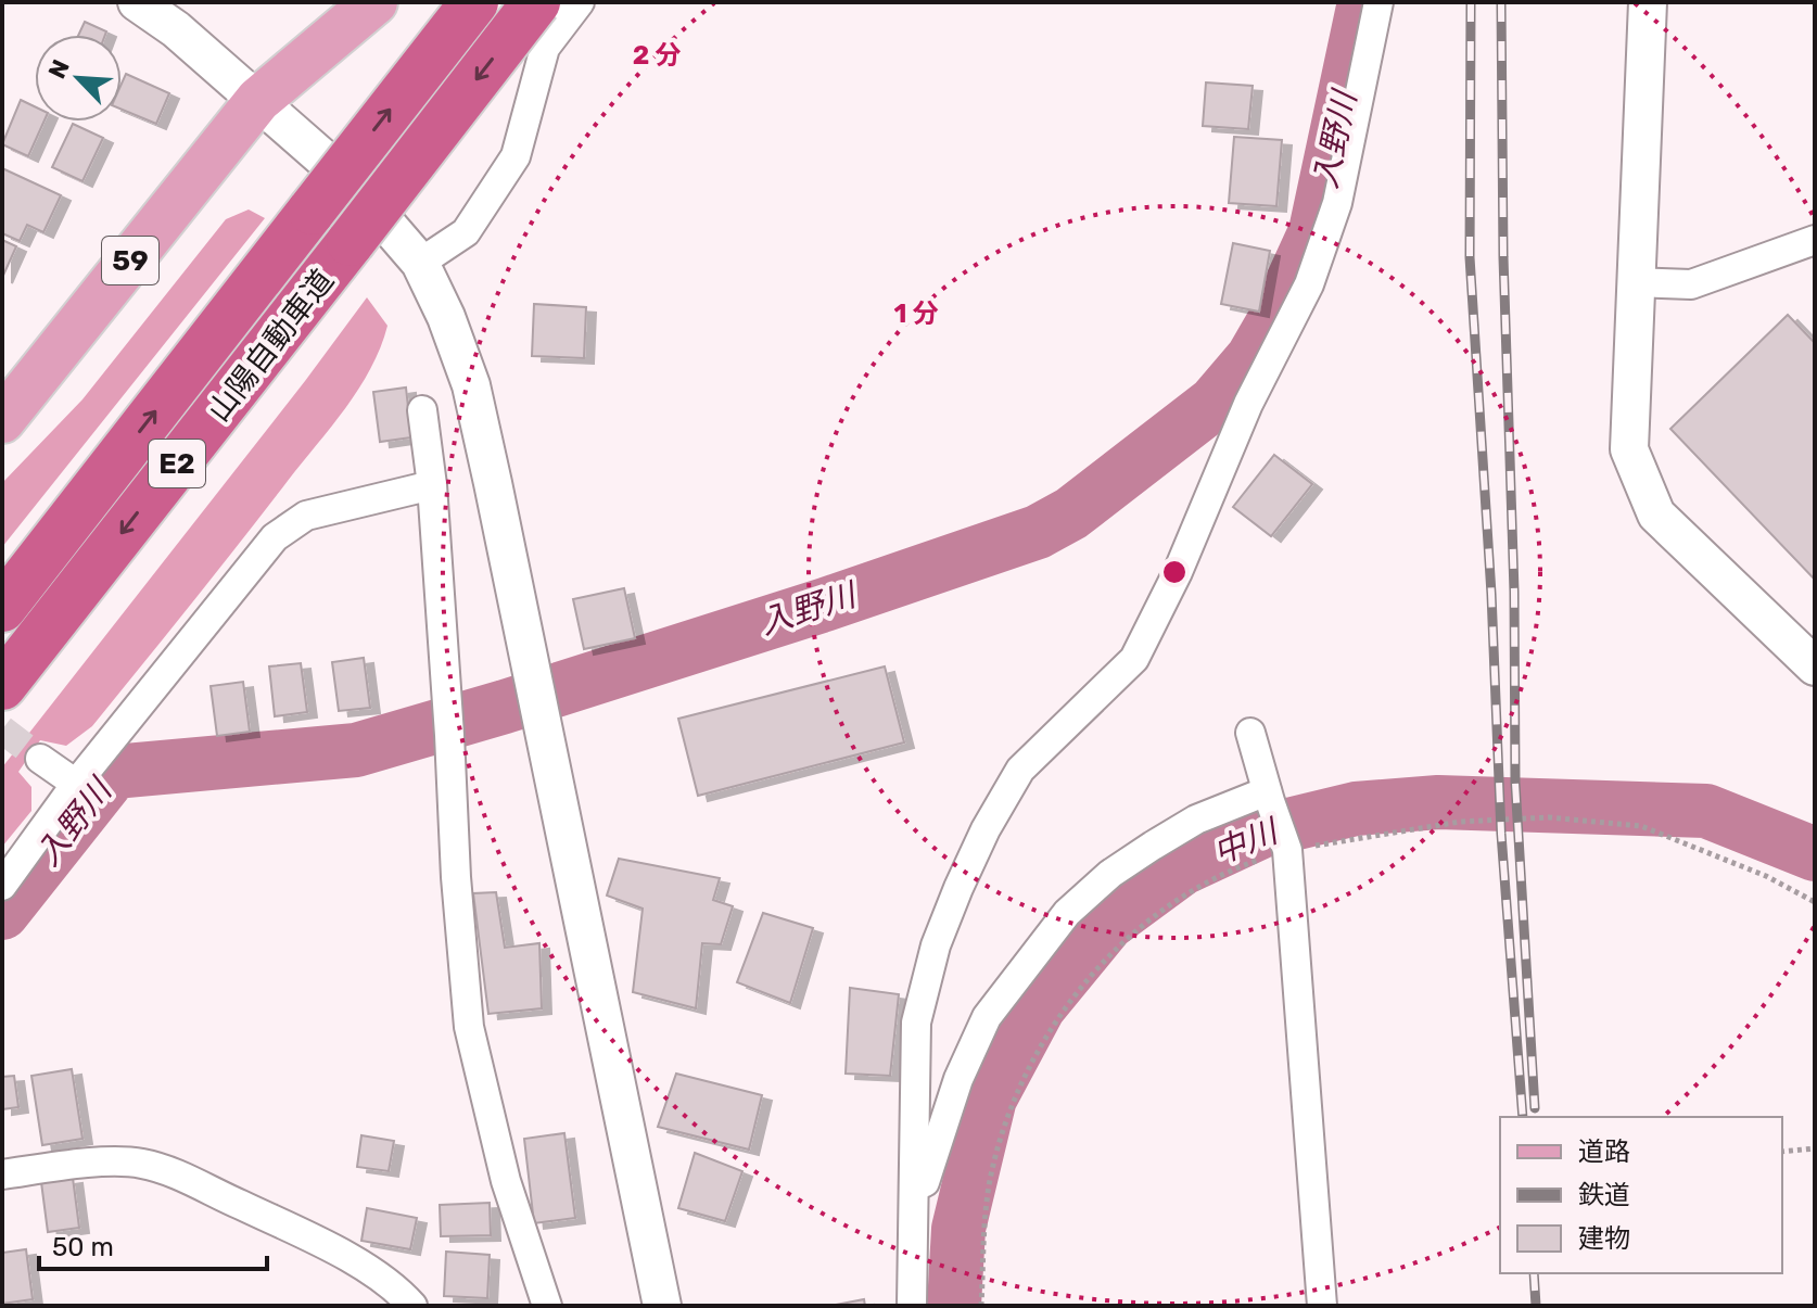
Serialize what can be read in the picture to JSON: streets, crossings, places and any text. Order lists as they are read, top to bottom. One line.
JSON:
{"streets":{"highway":["山陽自動車道","E2"],"main road":["59"]},"water":["入野川","中川"],"legend":["道路","鉄道","建物"],"scale_bar":"50 m","north":"top left","rings":["2 分","1 分"]}
